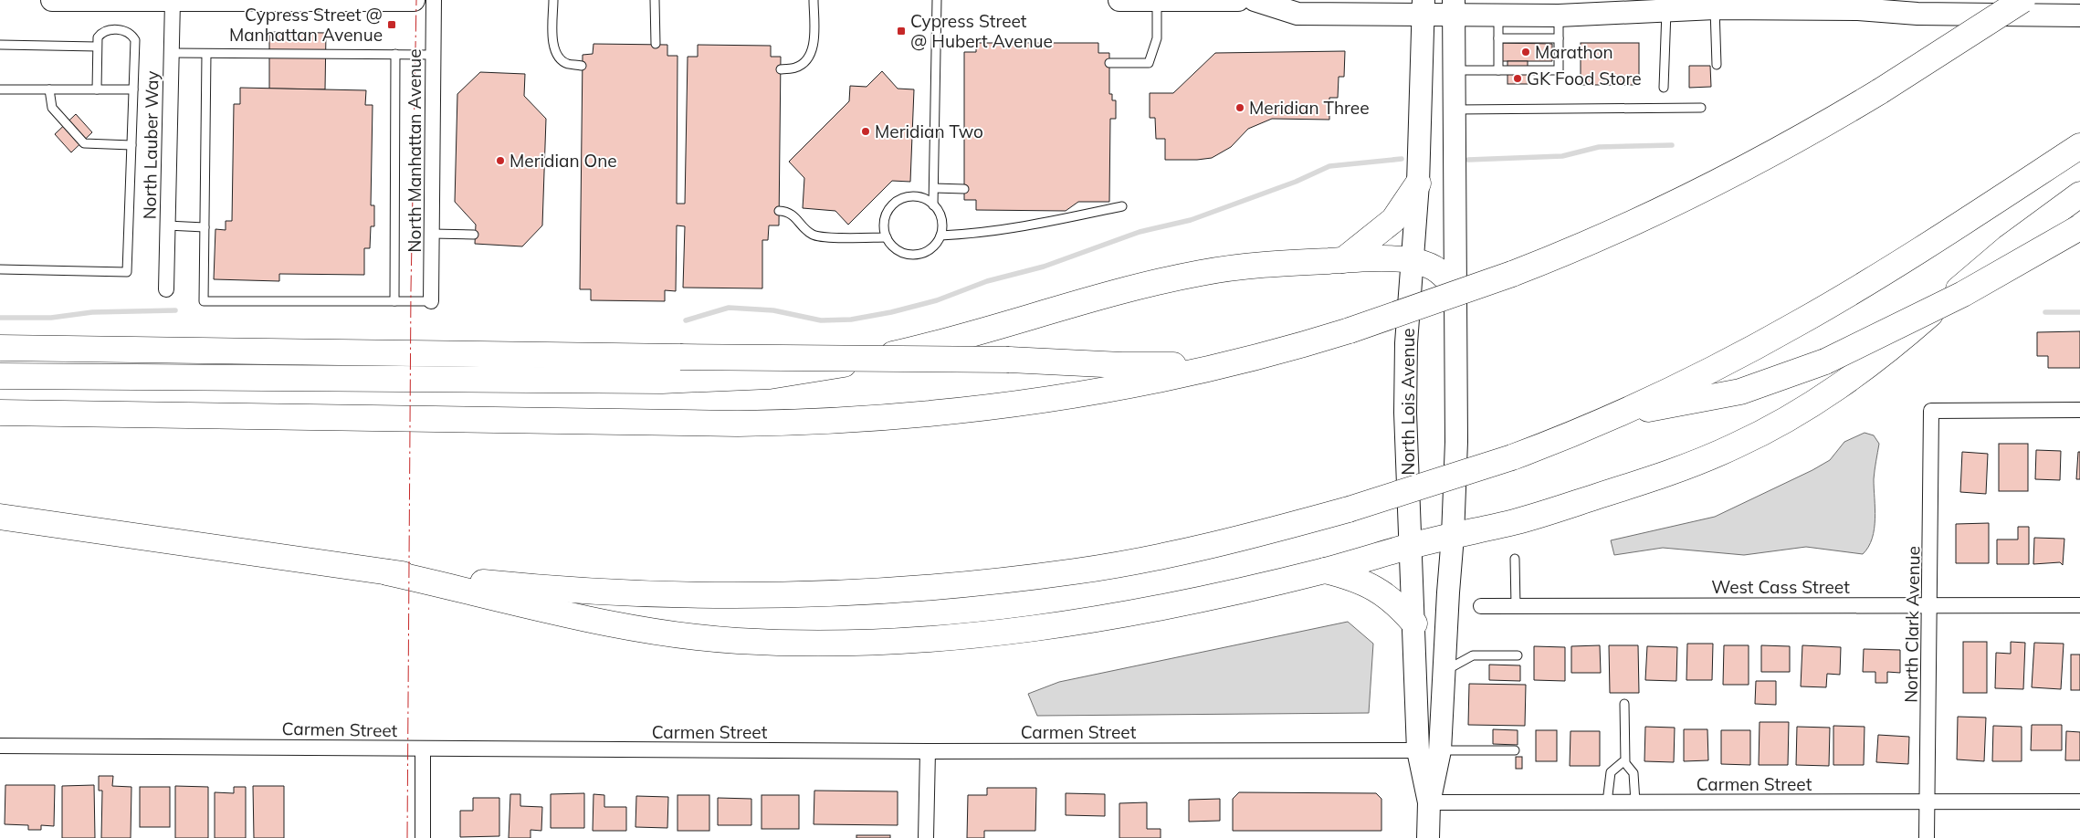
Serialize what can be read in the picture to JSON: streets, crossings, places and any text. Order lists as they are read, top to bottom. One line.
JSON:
{"streets":{"street":["North Lauber Way","North Manhattan Avenue","North Lois Avenue","West Cass Street","North Clark Avenue","Carmen Street"]},"crossings":[["North Lois Avenue","Carmen Street"],["West Cass Street","North Clark Avenue"],["North Clark Avenue","Carmen Street"]],"places":{"transit":["Cypress Street @ Manhattan Avenue","Cypress Street @ Hubert Avenue"],"other":["Marathon","GK Food Store","Meridian Three","Meridian Two","Meridian One"]}}
